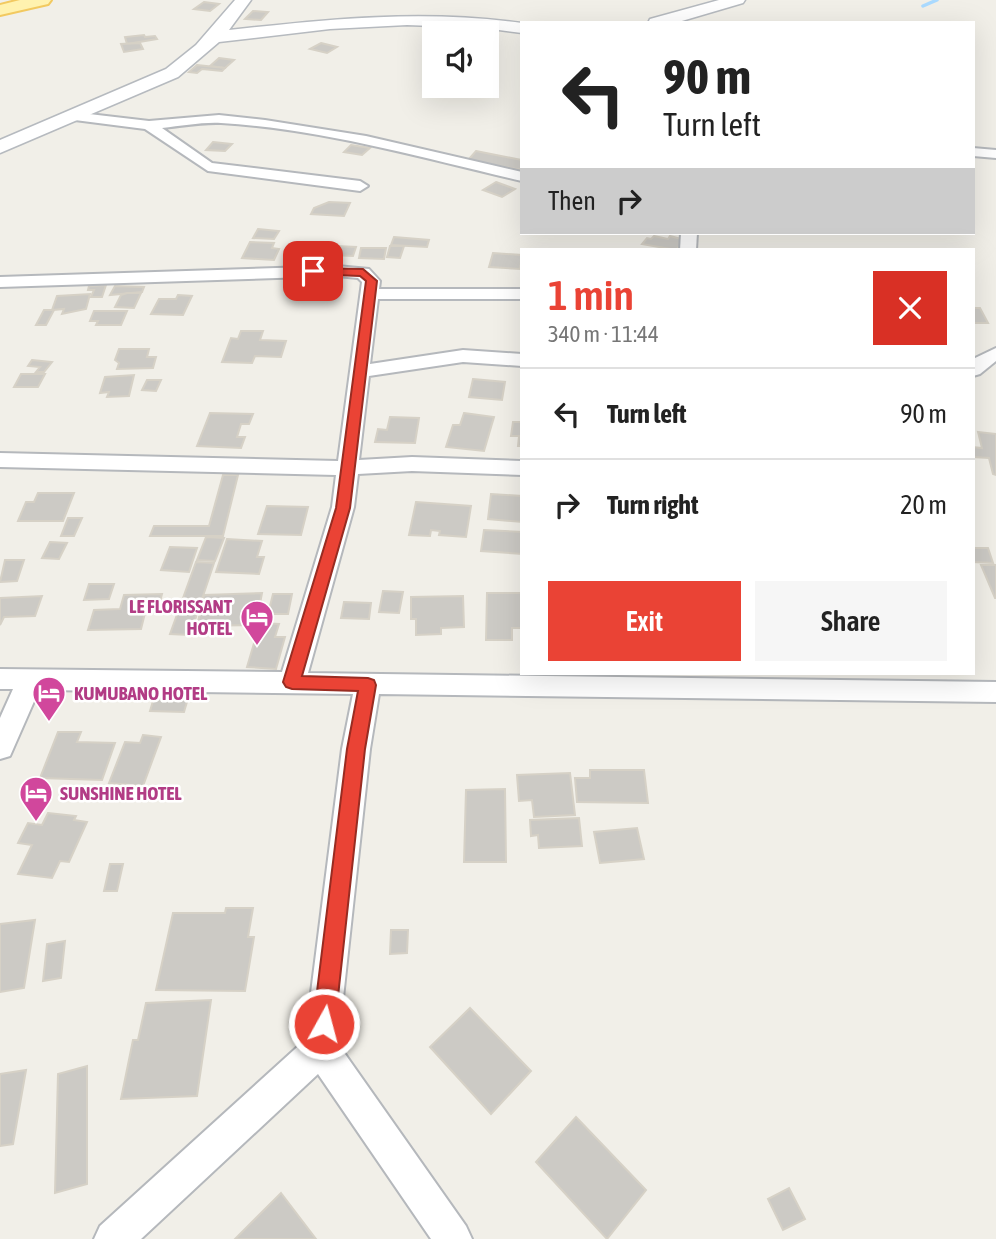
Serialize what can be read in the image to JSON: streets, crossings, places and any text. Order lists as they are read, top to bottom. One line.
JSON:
{"places":{"hotel":["LE FLORISSANT HOTEL","KUMUBANO HOTEL","SUNSHINE HOTEL"]},"page":{"turn":["90 m","Turn left"],"then":"Then","heading":["1 min","340 m · 11:44"],"list":[{"name":"Turn left","value":"90 m"},{"name":"Turn right","value":"20 m"}],"buttons":["Exit","Share"]}}
